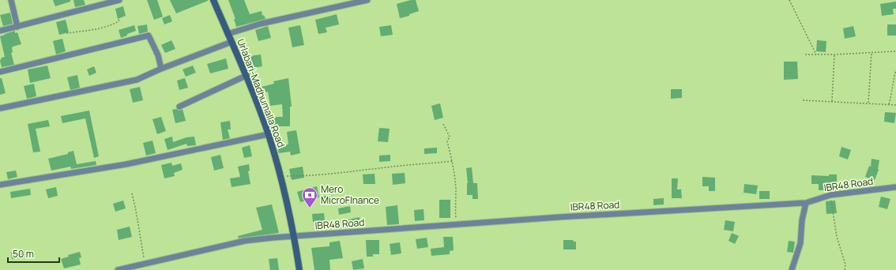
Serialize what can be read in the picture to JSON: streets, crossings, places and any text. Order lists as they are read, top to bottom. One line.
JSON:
{"streets":{"main road":["Urlabari-Madhumalla Road"],"street":["IBR48 Road"]},"crossings":[["Urlabari-Madhumalla Road","IBR48 Road"]],"places":{"bank":["Mero MicroFInance"]},"scale_bar":"50 m"}
